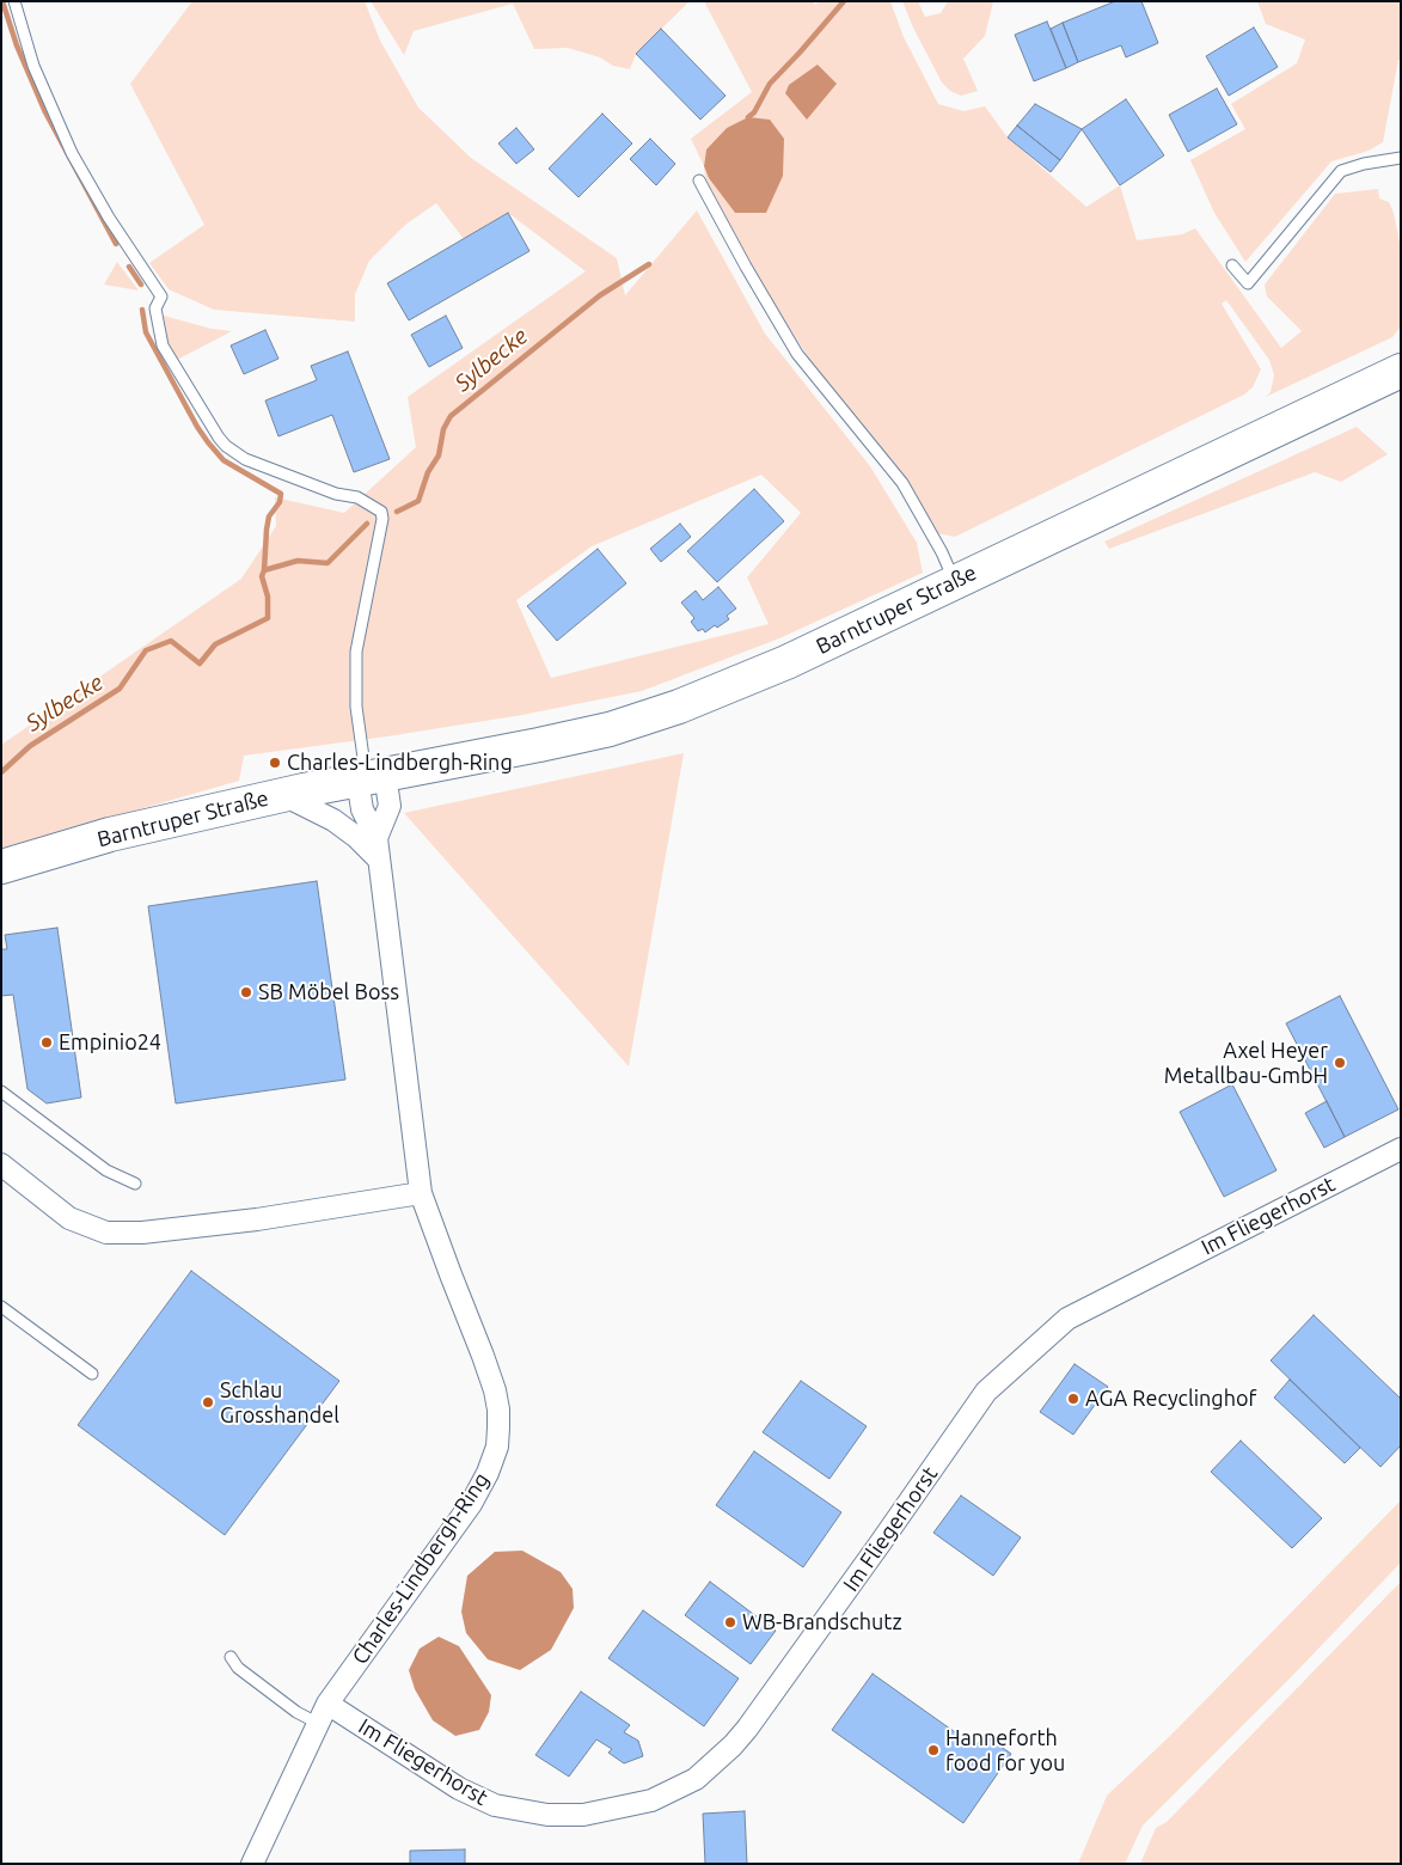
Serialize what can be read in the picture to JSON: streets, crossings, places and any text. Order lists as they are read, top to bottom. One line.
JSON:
{"streets":{"main road":["Barntruper Straße"],"street":["Im Fliegerhorst","Charles-Lindbergh-Ring"]},"crossings":[["Barntruper Straße","Charles-Lindbergh-Ring"],["Im Fliegerhorst","Charles-Lindbergh-Ring"]],"water":["Sylbecke"],"places":["Charles-Lindbergh-Ring","SB Möbel Boss","Empinio24","Axel Heyer Metallbau-GmbH","AGA Recyclinghof","Schlau Grosshandel","WB-Brandschutz","Hanneforth food for you"]}
